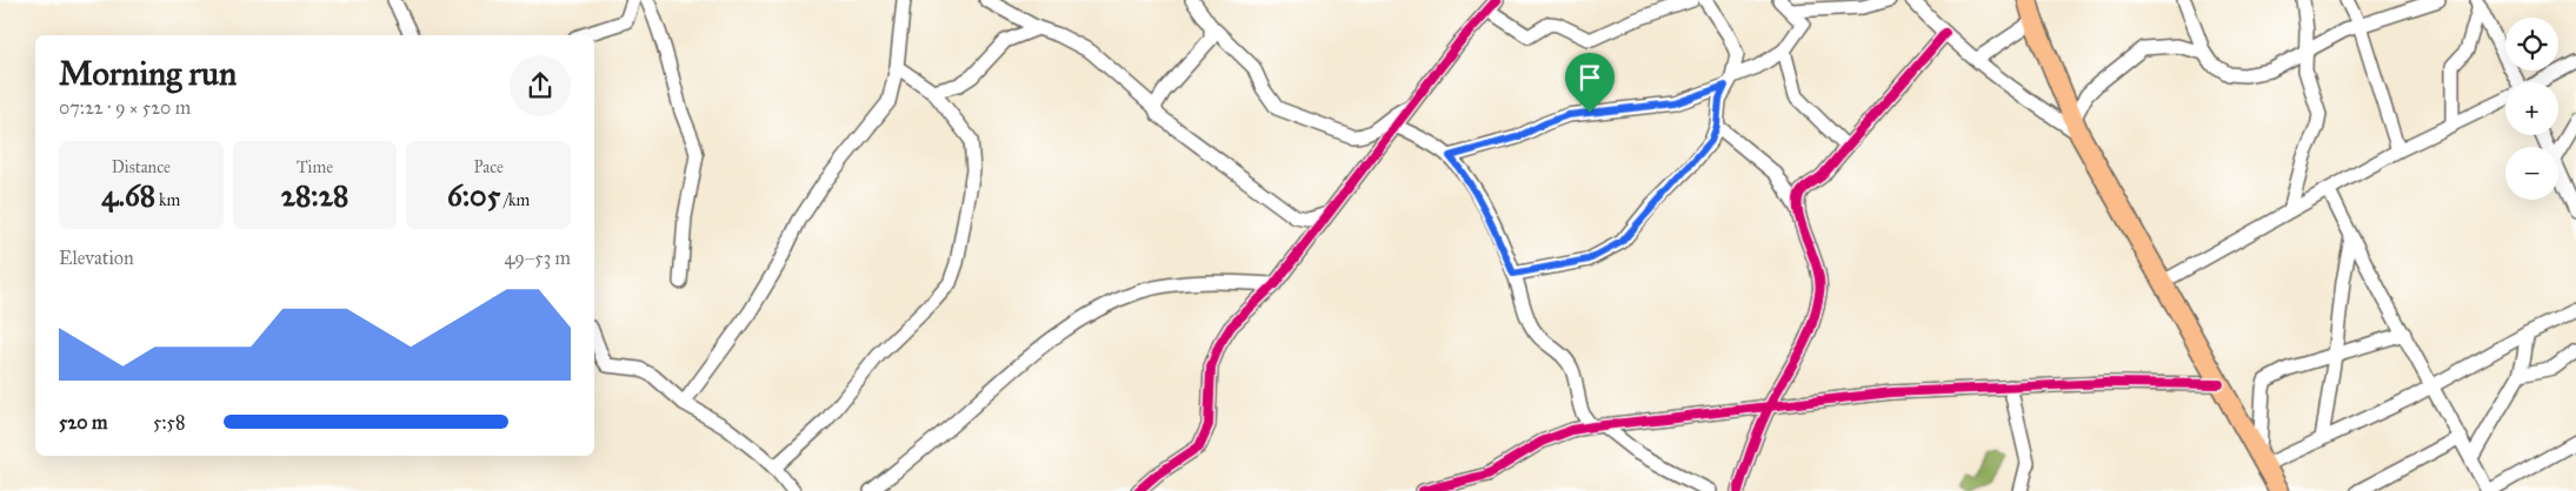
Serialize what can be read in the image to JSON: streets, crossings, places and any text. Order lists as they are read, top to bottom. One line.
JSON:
{"page":{"map_buttons":["+","−"],"heading":["Morning run","07:22 · 9 × 520 m"],"stats":[["Distance","4.68 km"],["Time","28:28"],["Pace","6:05 /km"]],"chart":["Elevation","49–53 m"],"list":[{"name":"520 m","note":"5:58"}]}}
